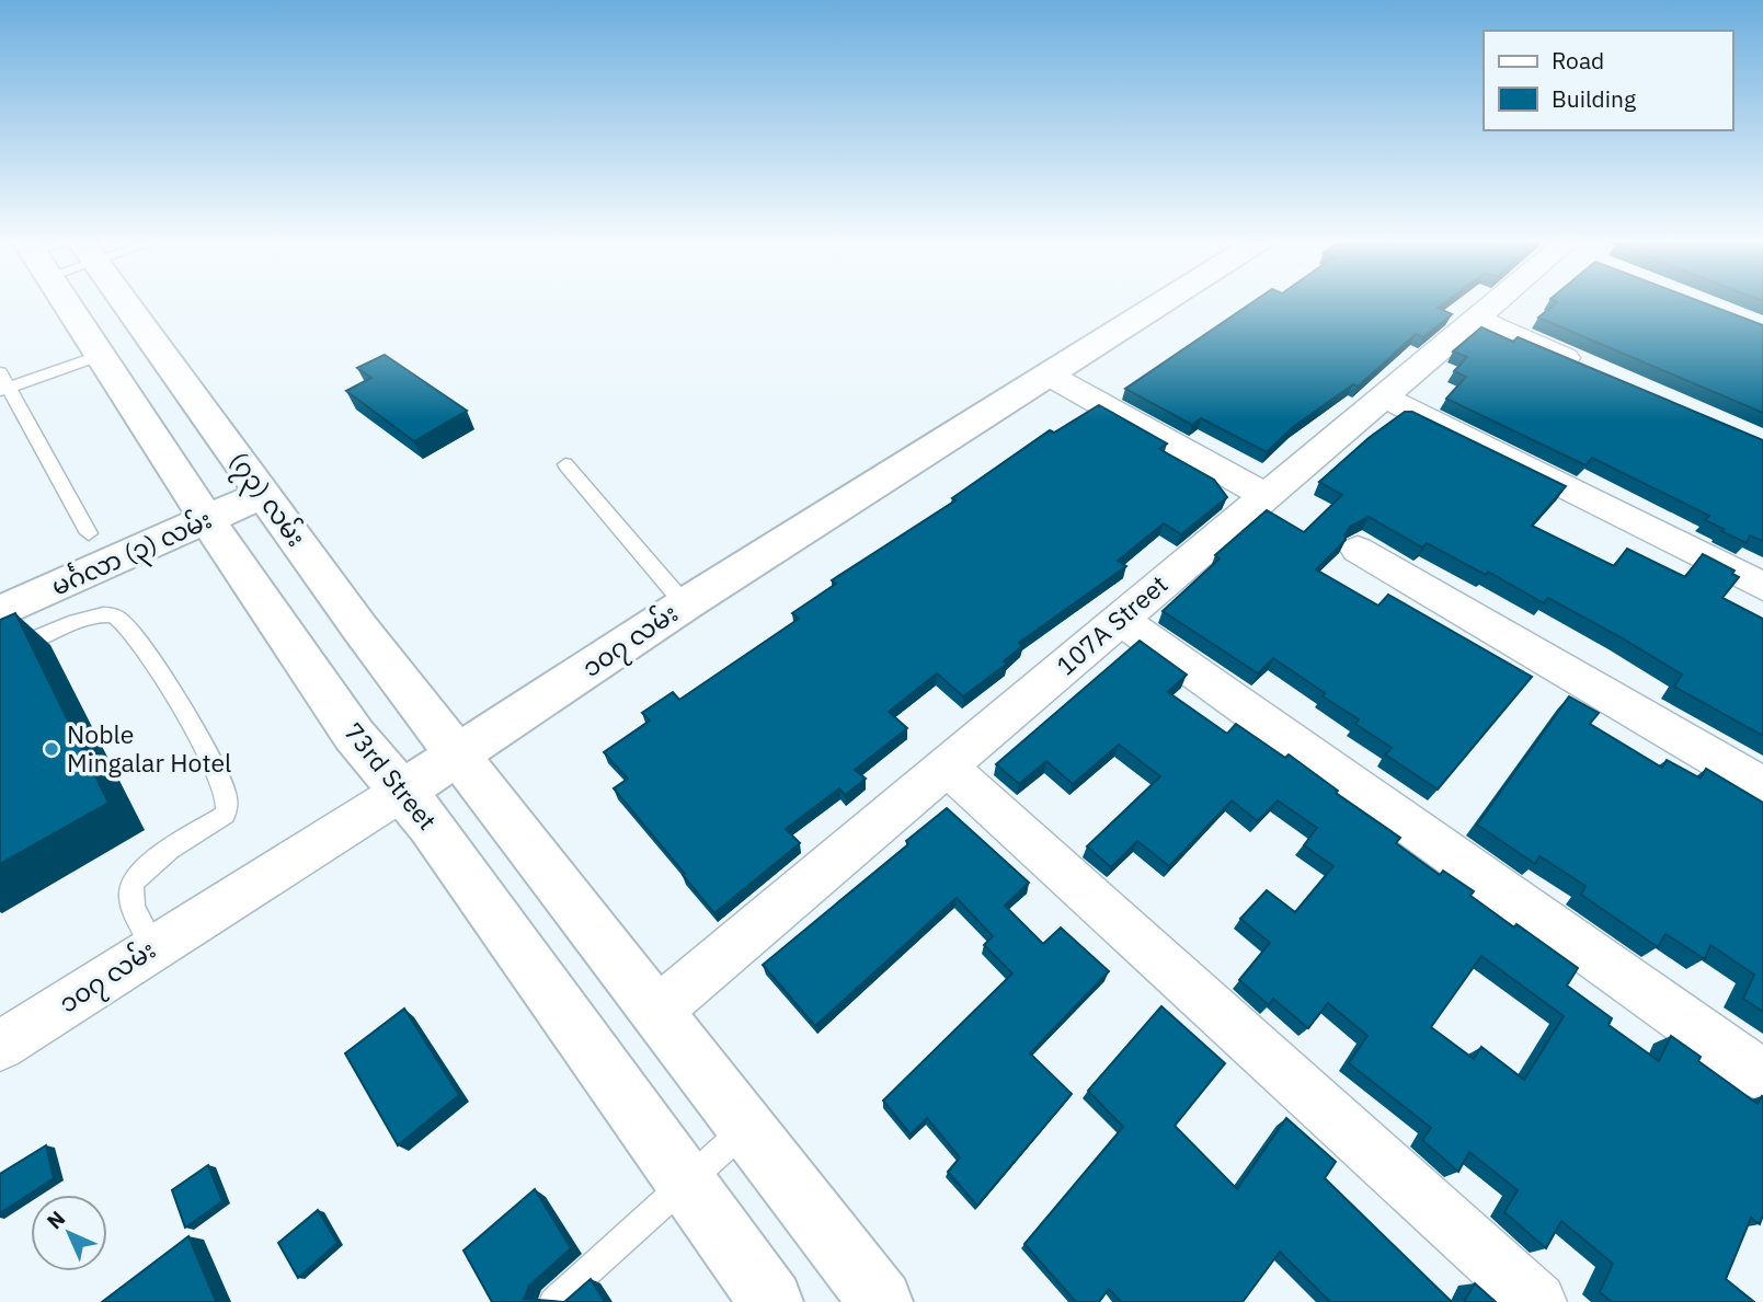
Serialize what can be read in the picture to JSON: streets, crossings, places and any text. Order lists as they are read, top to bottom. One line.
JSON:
{"streets":{"main road":["(၇၃) လမ်း","မင်္ဂလာ (၃) လမ်း","၁၀၇ လမ်း","73rd Street"],"street":["107A Street"]},"crossings":[["(၇၃) လမ်း","မင်္ဂလာ (၃) လမ်း"],["(၇၃) လမ်း","၁၀၇ လမ်း"],["မင်္ဂလာ (၃) လမ်း","73rd Street"],["၁၀၇ လမ်း","73rd Street"]],"places":["Noble Mingalar Hotel"],"legend":["Road","Building"],"north":"top left"}
